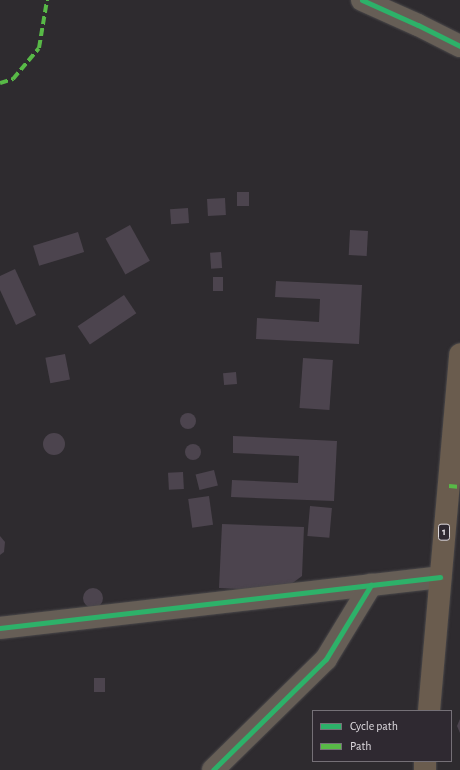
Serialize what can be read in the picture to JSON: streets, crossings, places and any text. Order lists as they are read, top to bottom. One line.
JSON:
{"streets":{"main road":["1"]},"legend":["Cycle path","Path"]}
